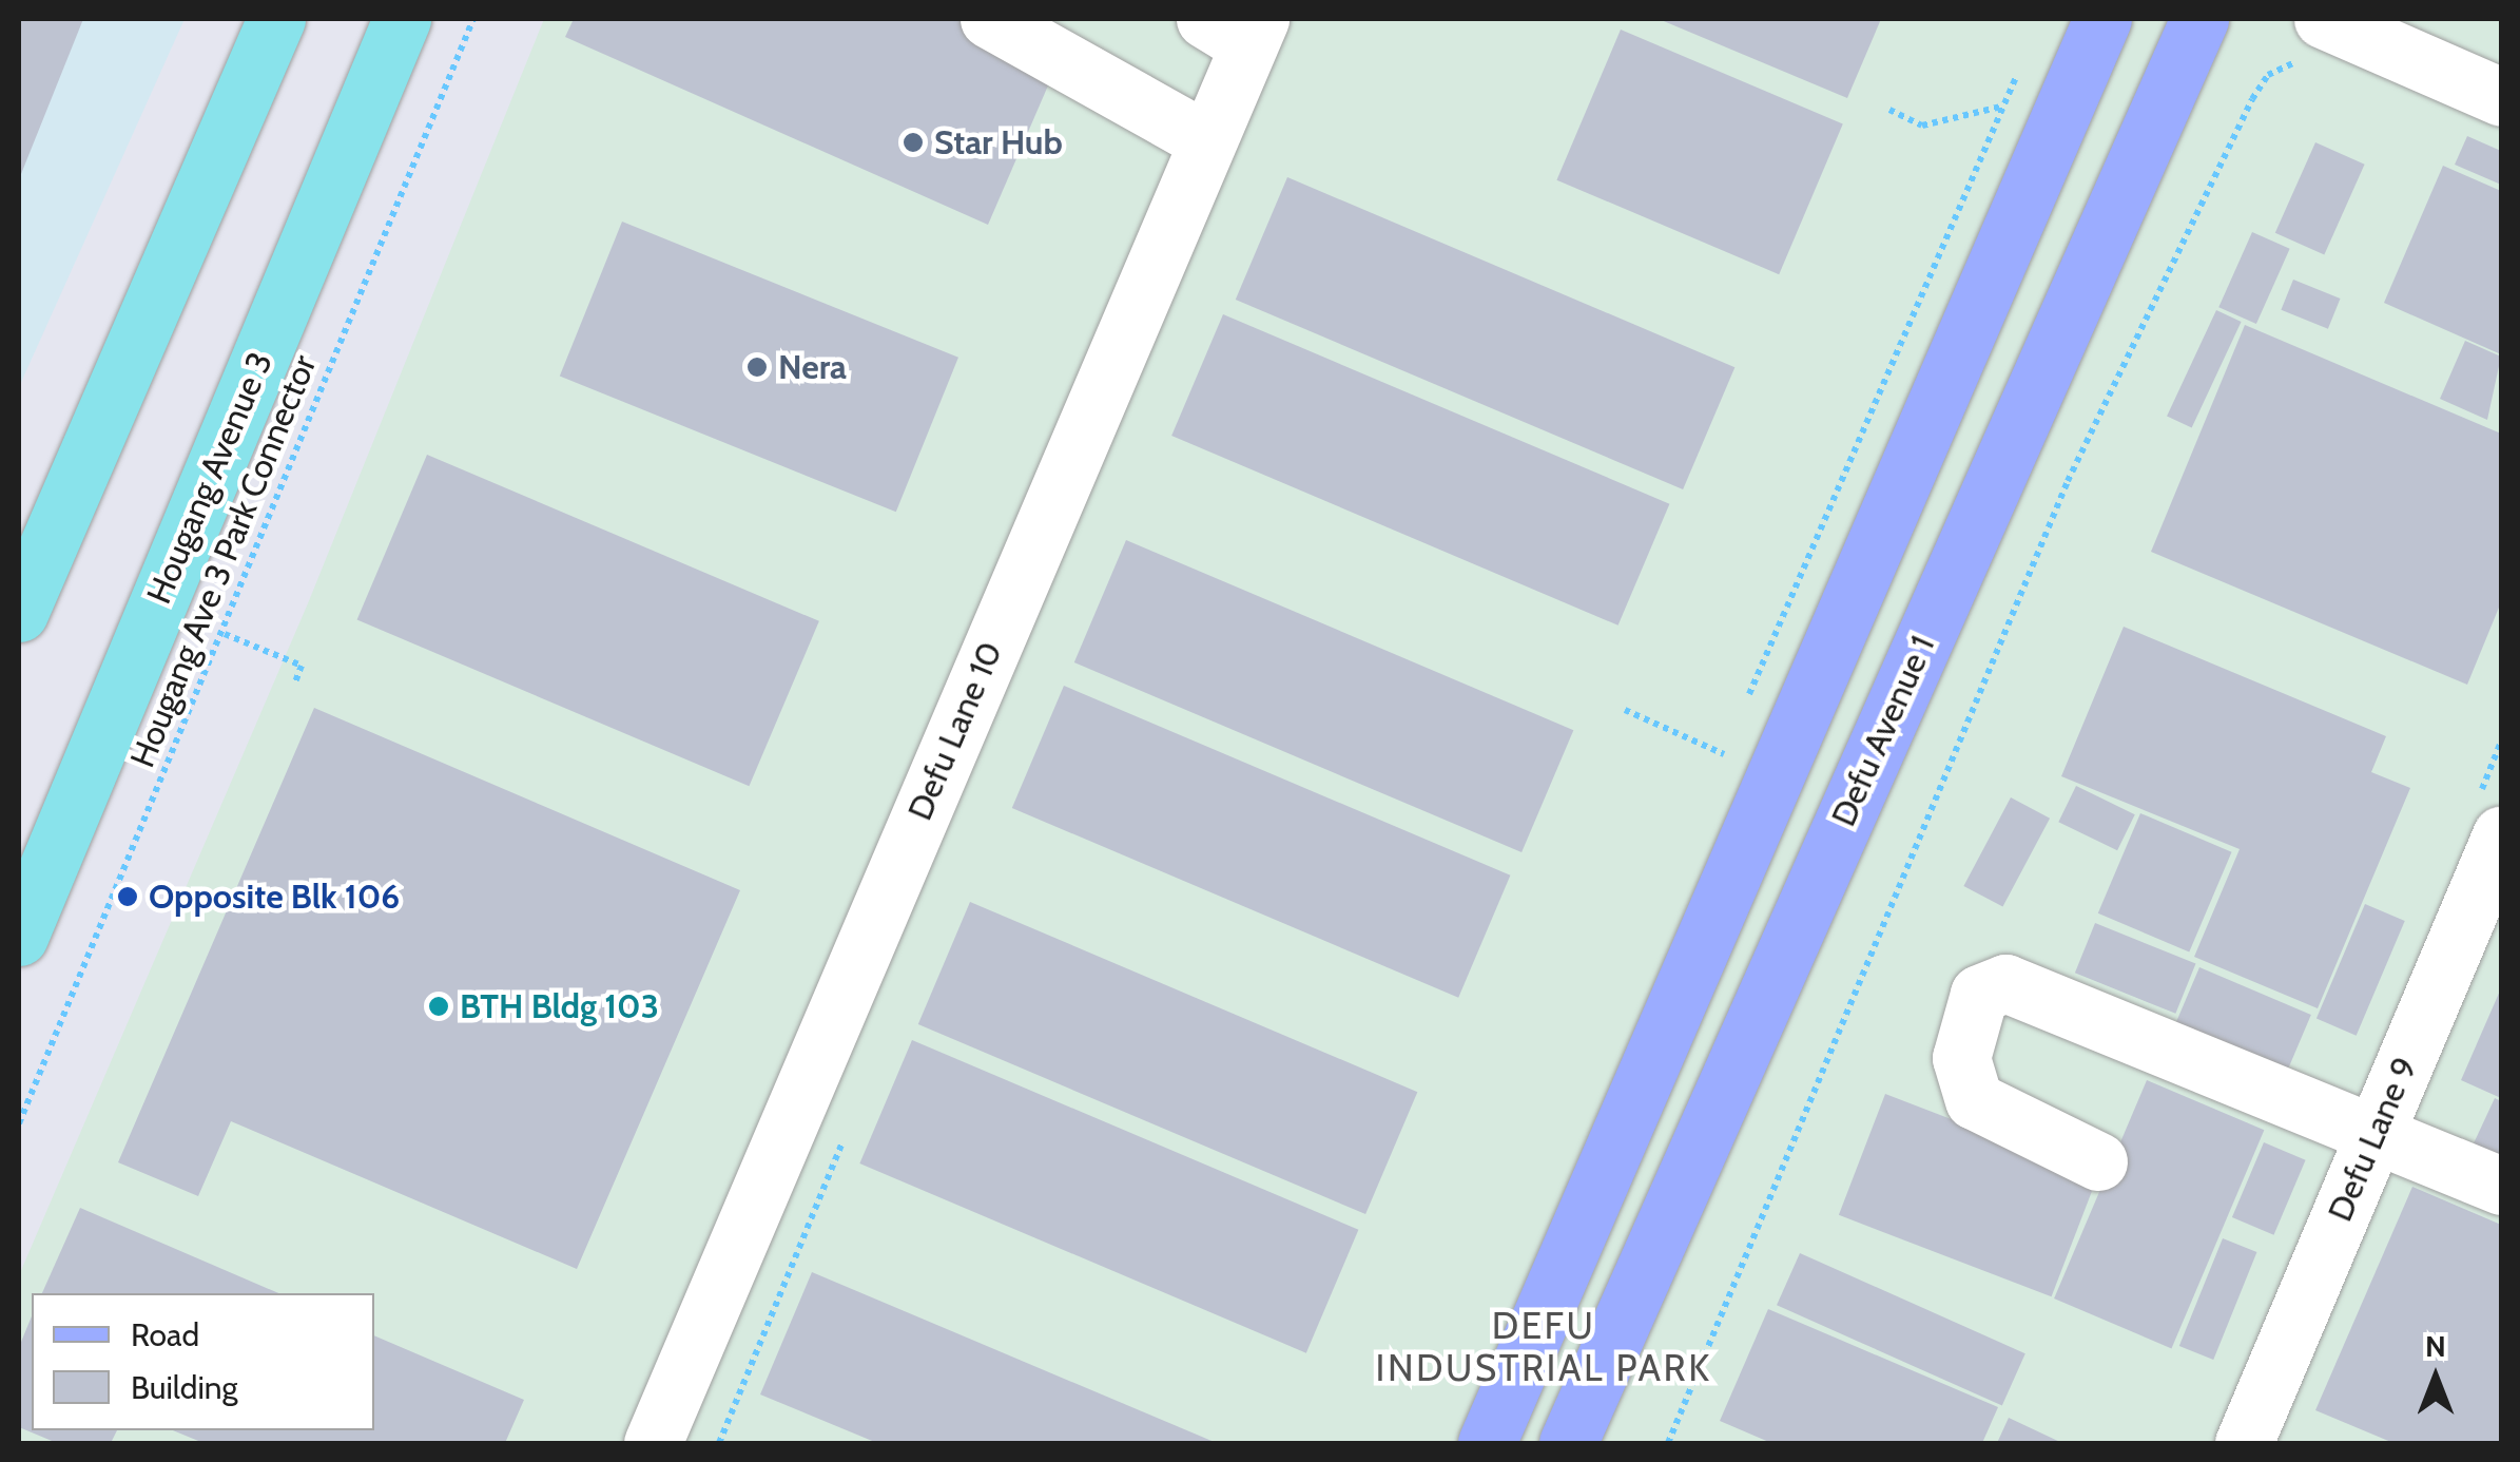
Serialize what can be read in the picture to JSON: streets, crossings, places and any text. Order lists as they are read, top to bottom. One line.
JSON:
{"streets":{"highway":["Hougang Avenue 3"],"main road":["Defu Avenue 1"],"street":["Defu Lane 10","Defu Lane 9"],"path":["Hougang Ave 3 Park Connector"]},"districts":["DEFU INDUSTRIAL PARK"],"places":["Star Hub","Nera","Opposite Blk 106","BTH Bldg 103"],"legend":["Road","Building"],"north":"top"}
